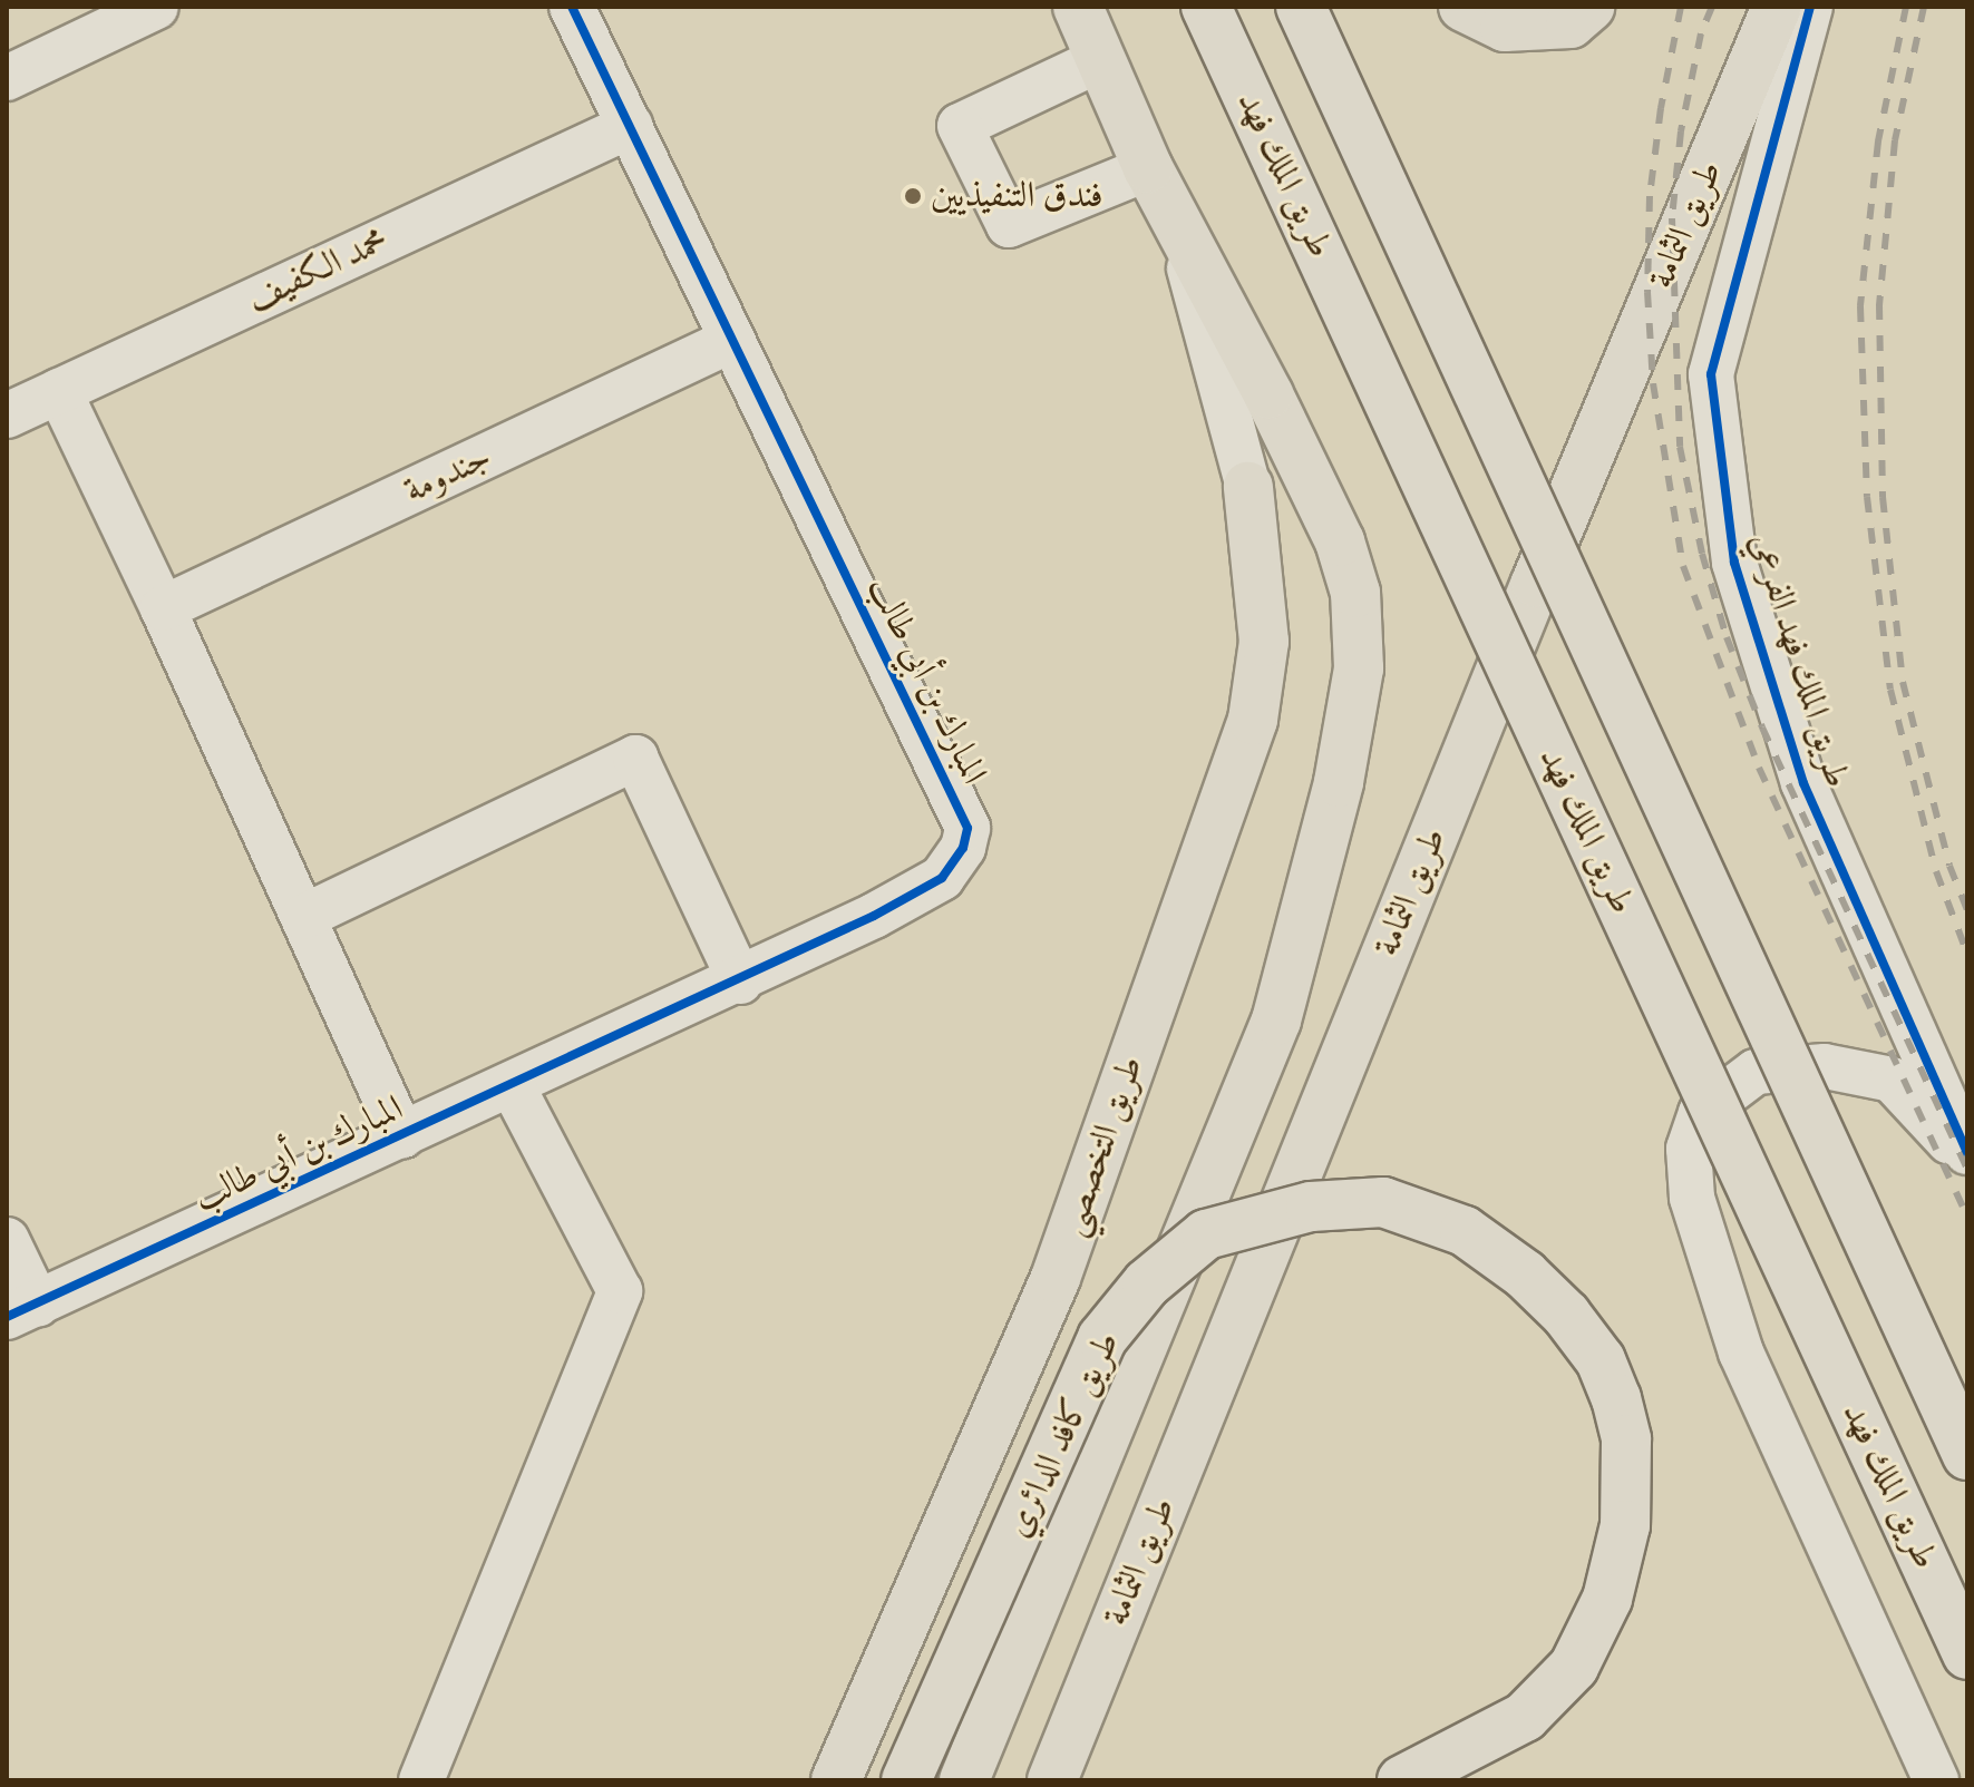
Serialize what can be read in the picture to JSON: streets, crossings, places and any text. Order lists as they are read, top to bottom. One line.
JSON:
{"streets":{"main road":["طريق الملك فهد","طريق الثمامة","طريق التخصصي","طريق كافد الدائري"],"street":["محمد الكفيف","جندومة","طريق الملك فهد الفرعي","المبارك بن أبي طالب"]},"crossings":[["محمد الكفيف","المبارك بن أبي طالب"],["جندومة","المبارك بن أبي طالب"]],"places":["فندق التنفيذيين"]}
